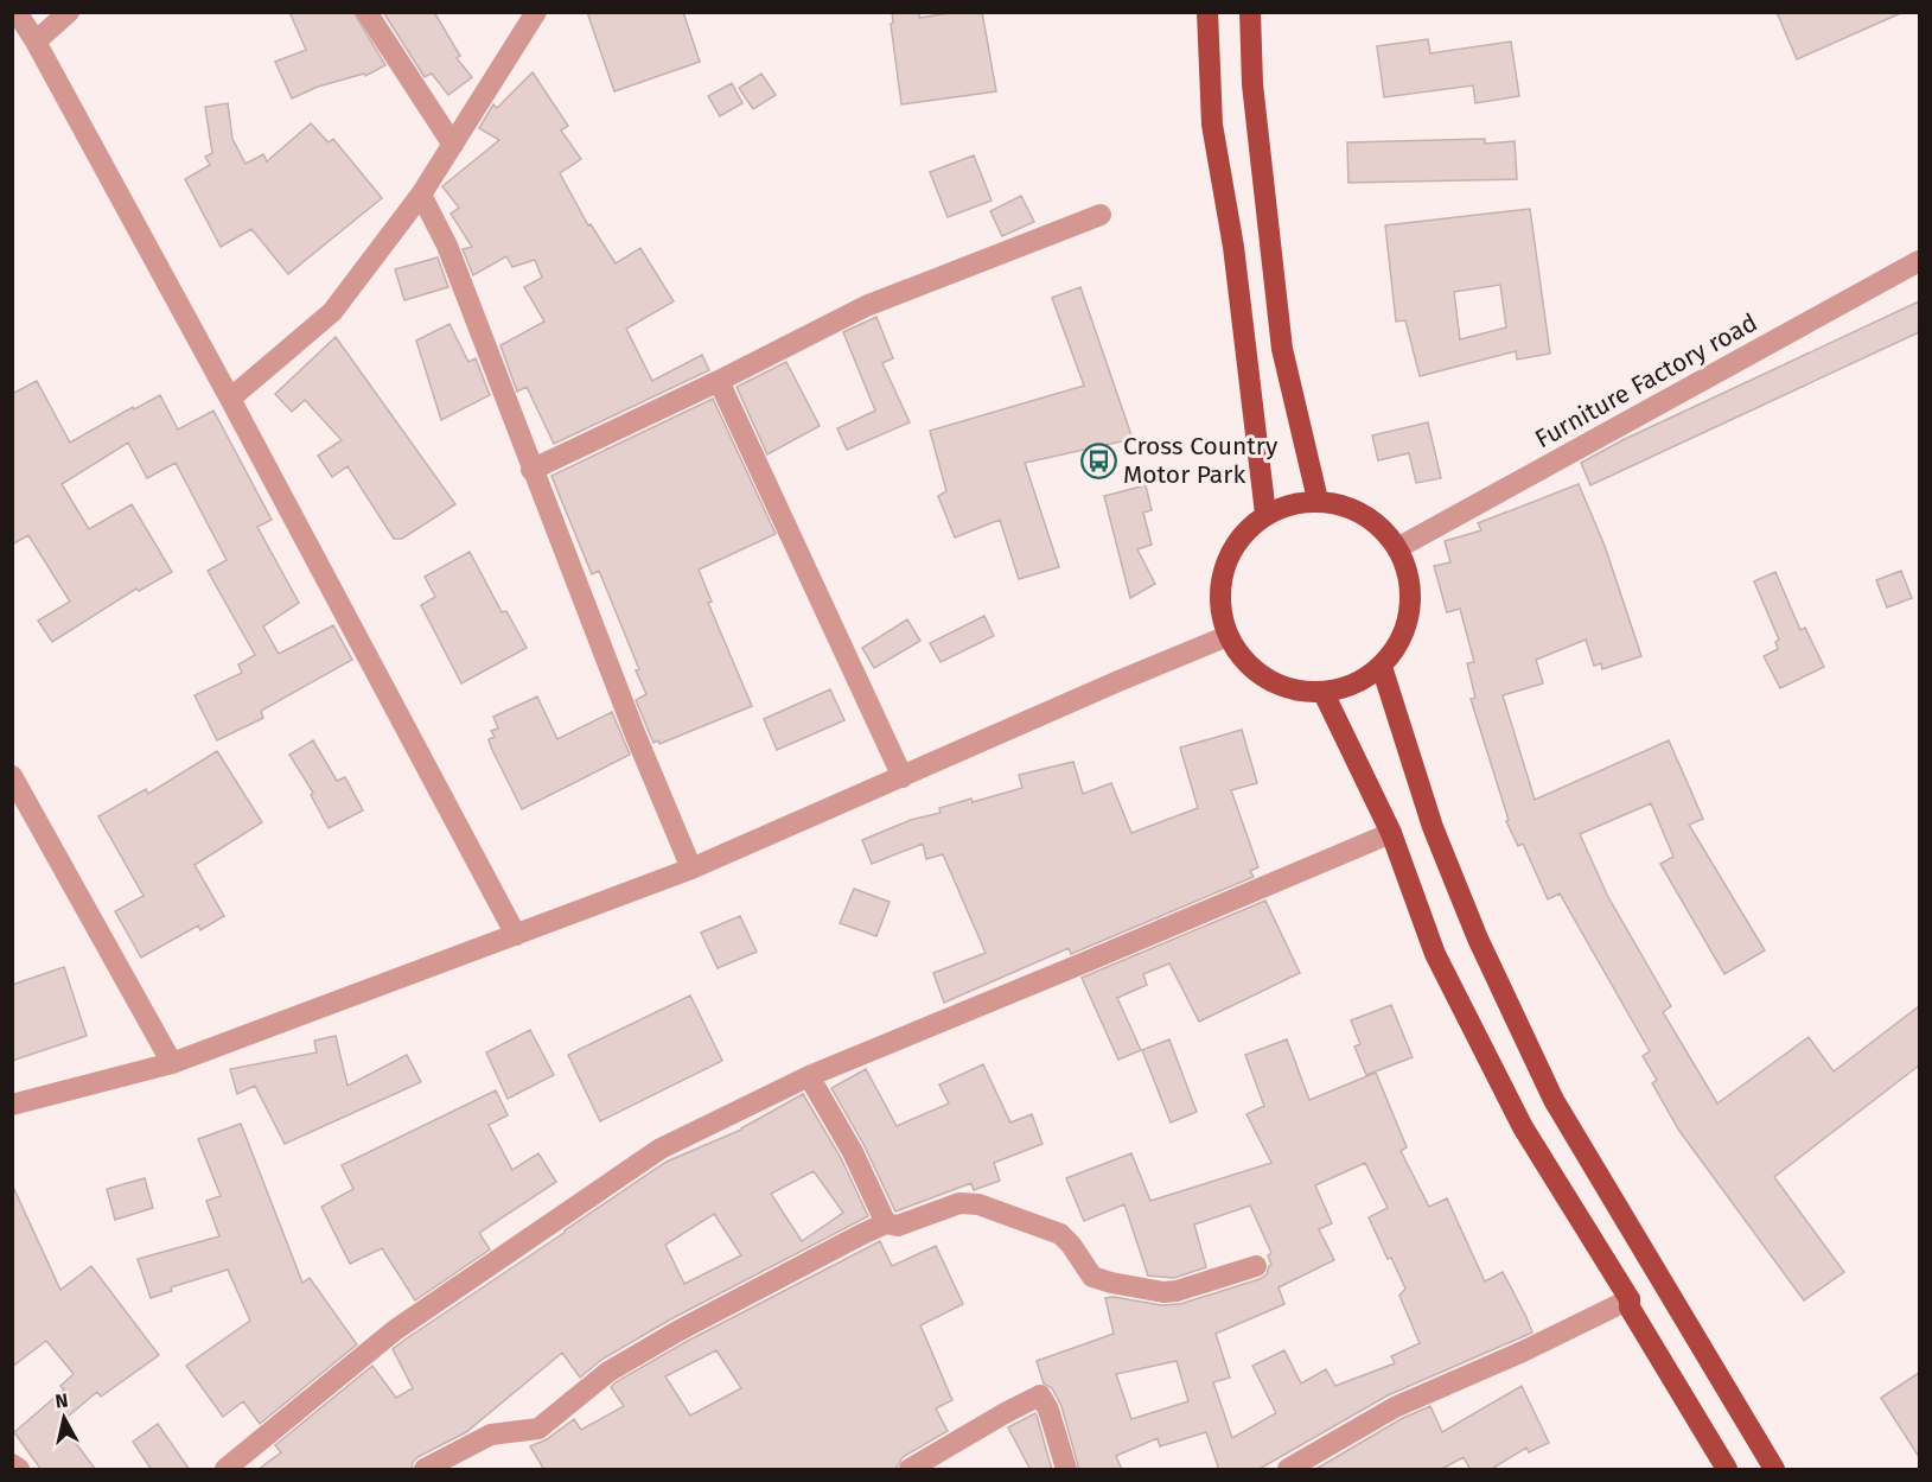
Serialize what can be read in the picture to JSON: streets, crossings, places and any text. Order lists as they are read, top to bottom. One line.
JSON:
{"streets":{"street":["Furniture Factory road"]},"places":{"bus stop":["Cross Country Motor Park"]},"north":"top"}
